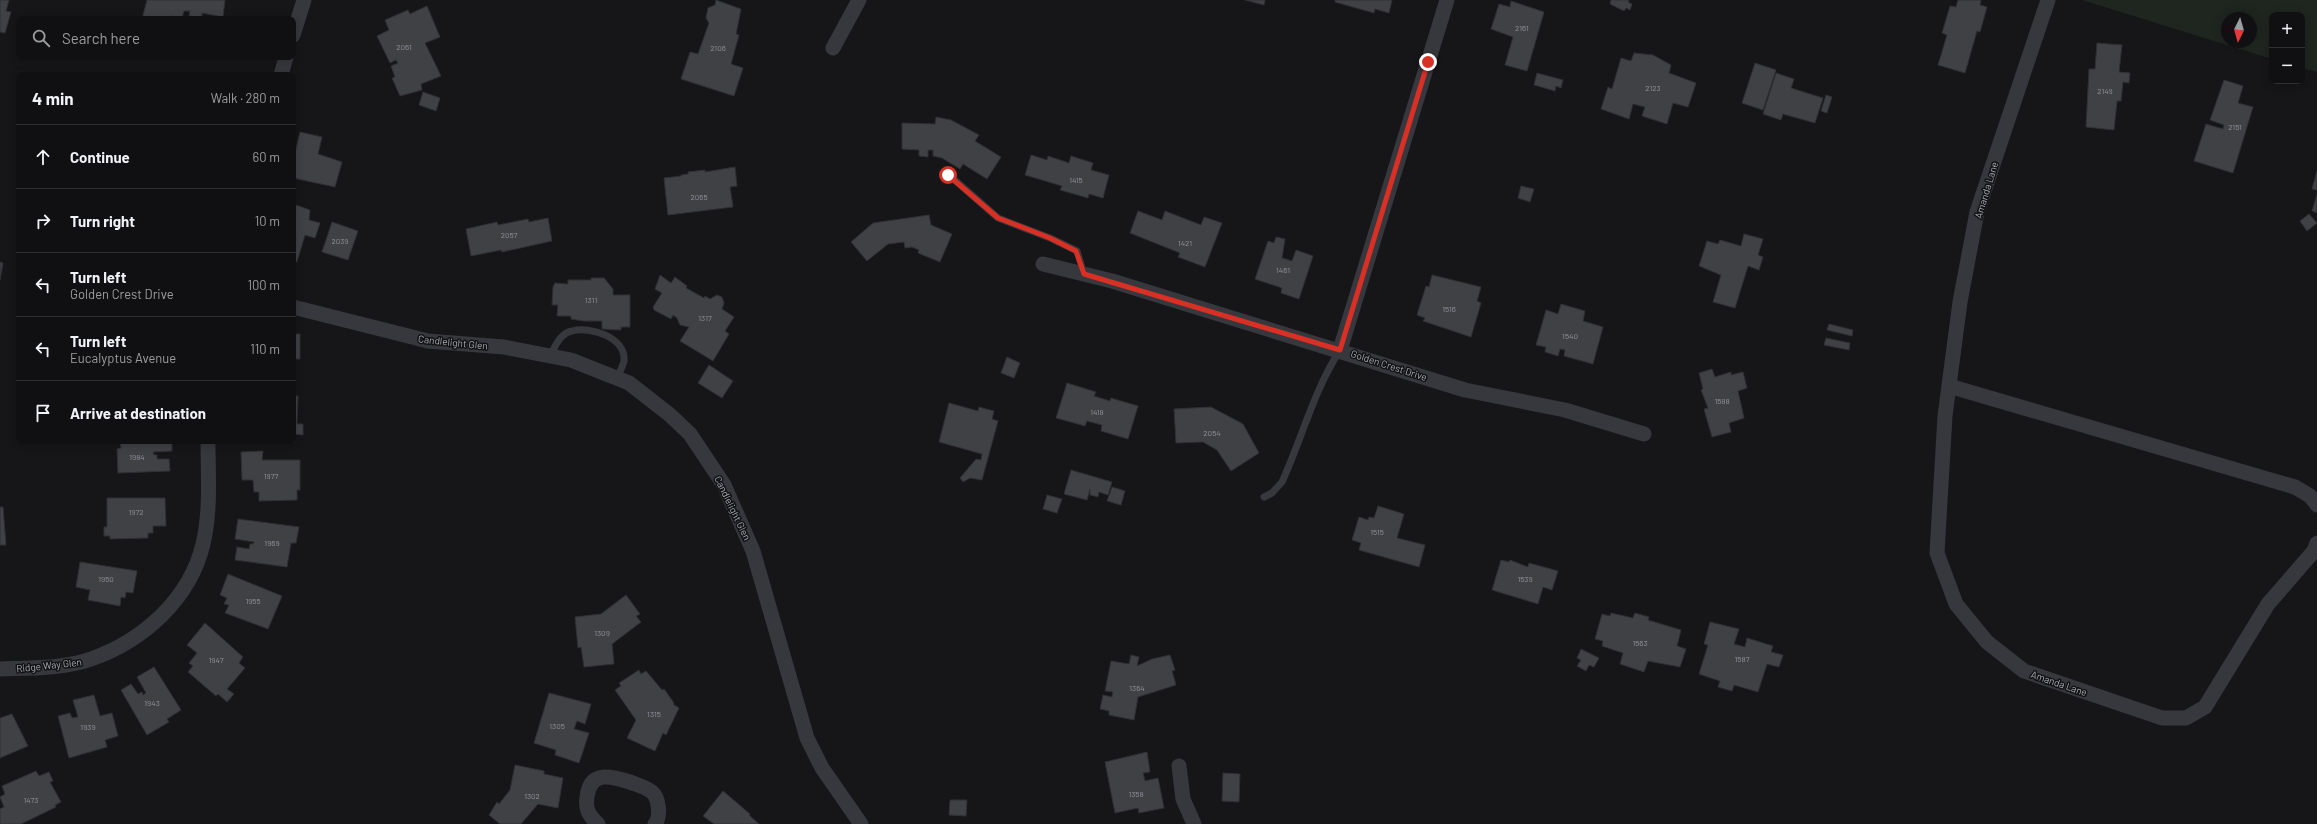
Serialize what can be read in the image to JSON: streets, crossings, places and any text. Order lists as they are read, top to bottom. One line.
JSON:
{"streets":{"street":["Amanda Lane","Candlelight Glen","Golden Crest Drive","Ridge Way Glen"]},"house_numbers":["2161","2061","2106","2123","2149","2151","1415","2065","2057","2039","1421","1461","1311","1516","1317","1540","1588","1418","2054","1984","1977","1972","1515","1969","1950","1539","1955","1309","1563","1587","1947","1364","1943","1315","1305","1939","1358","1302","1473"],"north":"bottom","page":{"map_buttons":["+","−"],"search":"Search here","heading":["4 min","Walk · 280 m"],"list":[["Continue","60 m"],["Turn right","10 m"],["Turn left","Golden Crest Drive","100 m"],["Turn left","Eucalyptus Avenue","110 m"],"Arrive at destination"]}}
